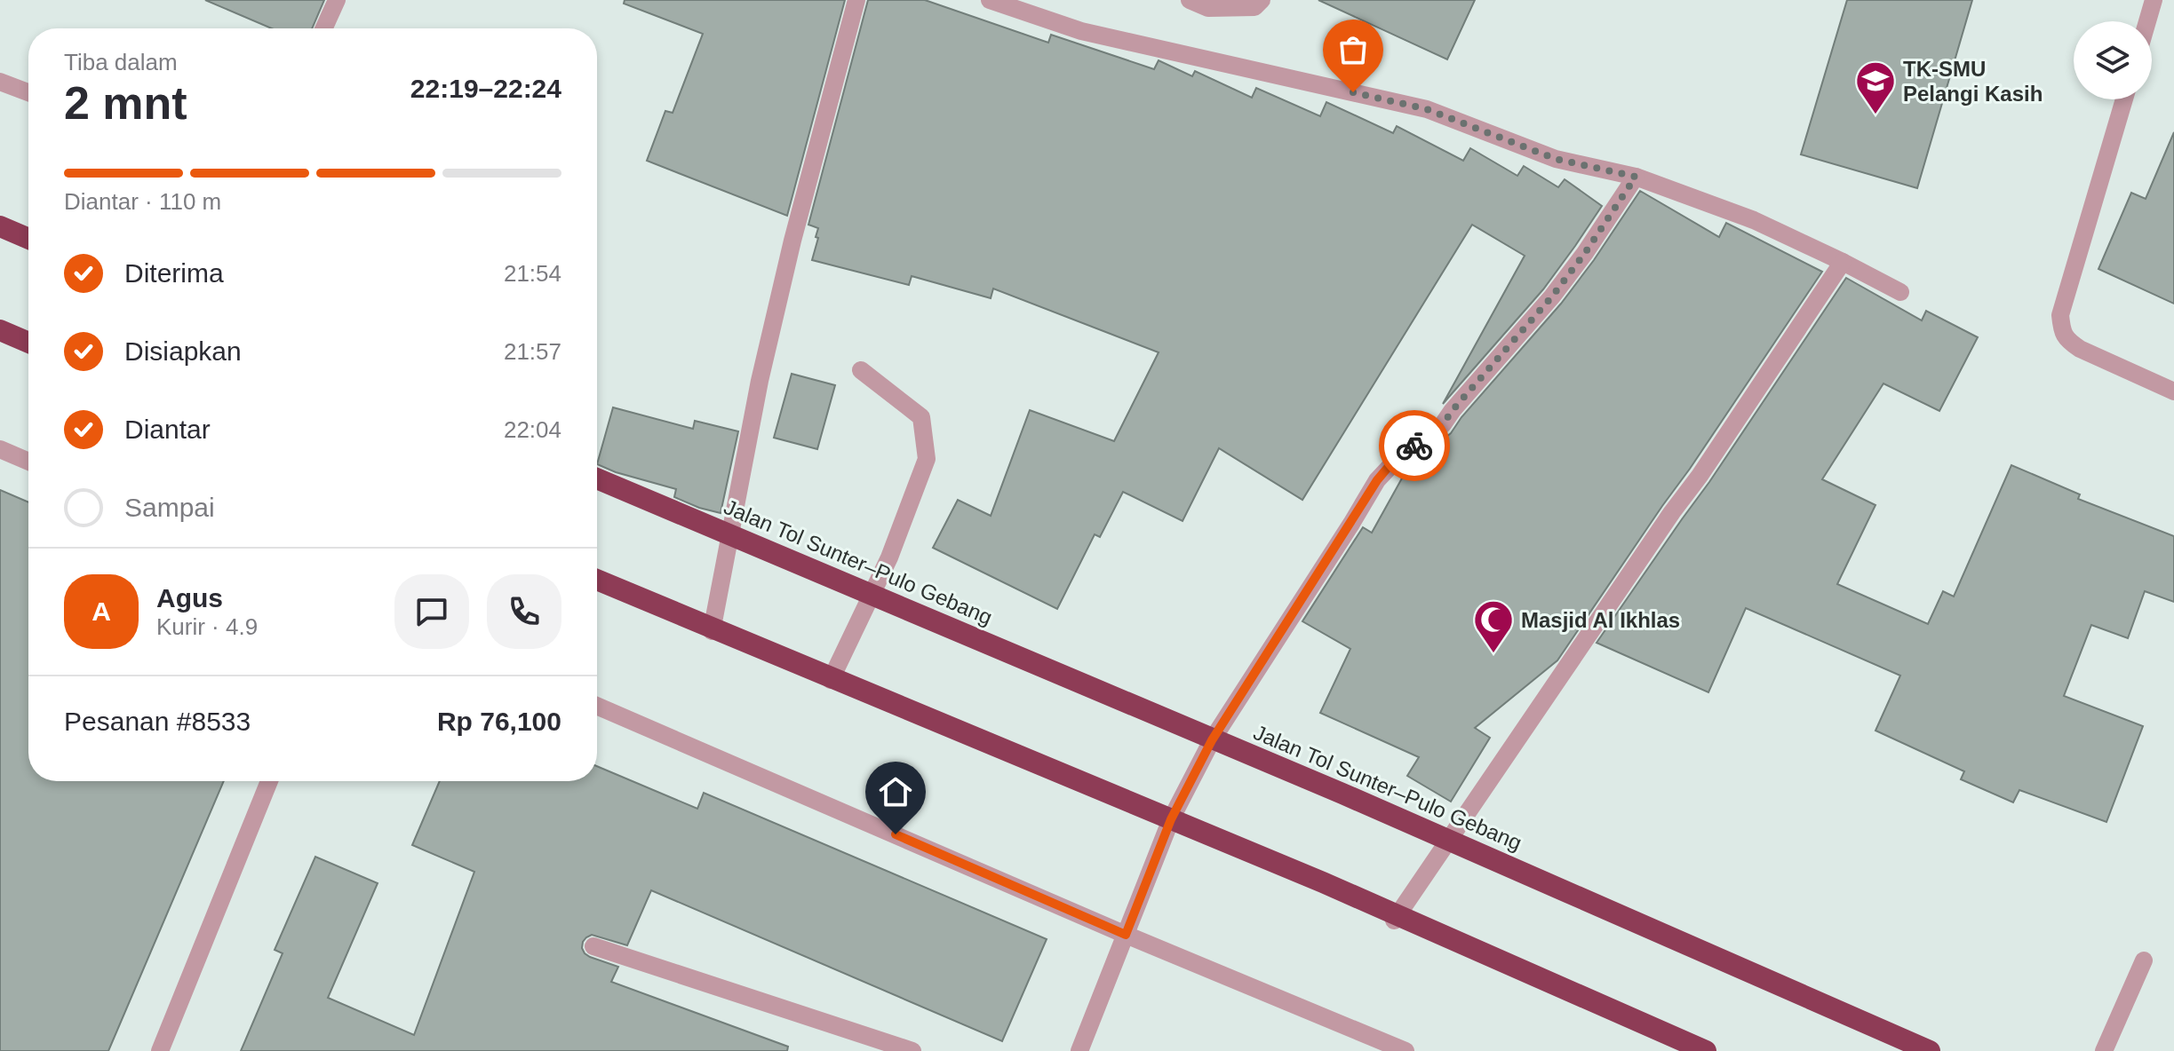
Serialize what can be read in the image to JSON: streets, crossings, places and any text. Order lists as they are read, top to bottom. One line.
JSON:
{"streets":{"highway":["Jalan Tol Sunter–Pulo Gebang"]},"places":{"school or university":["TK-SMU Pelangi Kasih"],"mosque":["Masjid Al Ikhlas"]},"page":{"heading":["2 mnt","Tiba dalam","22:19–22:24"],"panel":["Agus","Kurir · 4.9","Pesanan #8533","Rp 76,100"],"bar":"Diantar · 110 m","list":[["Diterima","21:54"],["Disiapkan","21:57"],["Diantar","22:04"],"Sampai"],"round":"A"}}
